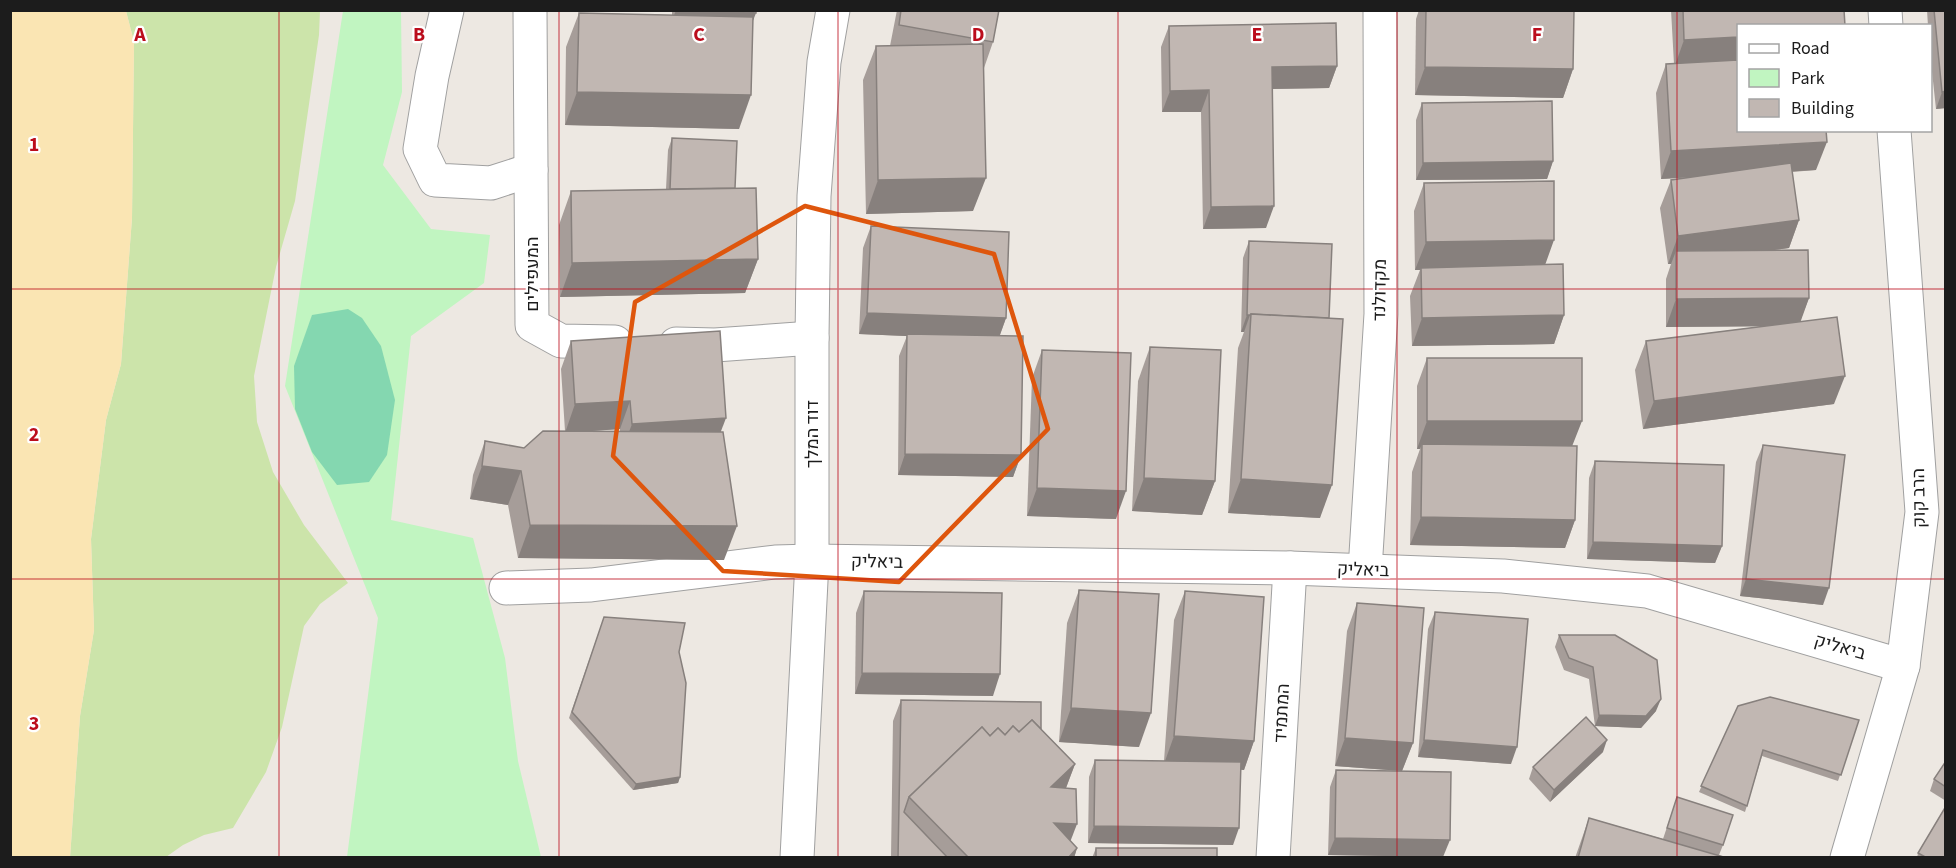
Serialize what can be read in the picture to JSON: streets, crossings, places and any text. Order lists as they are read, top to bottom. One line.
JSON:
{"streets":{"street":["המעפילים","מקדולנד","דוד המלך","הרב קוק","ביאליק","המתמיד"]},"crossings":[["המעפילים","דוד המלך"],["מקדולנד","ביאליק"],["דוד המלך","ביאליק"],["הרב קוק","ביאליק"],["ביאליק","המתמיד"]],"legend":["Road","Park","Building"],"grid":{"columns":["A","B","C","D","E","F"],"rows":["1","2","3"]}}
